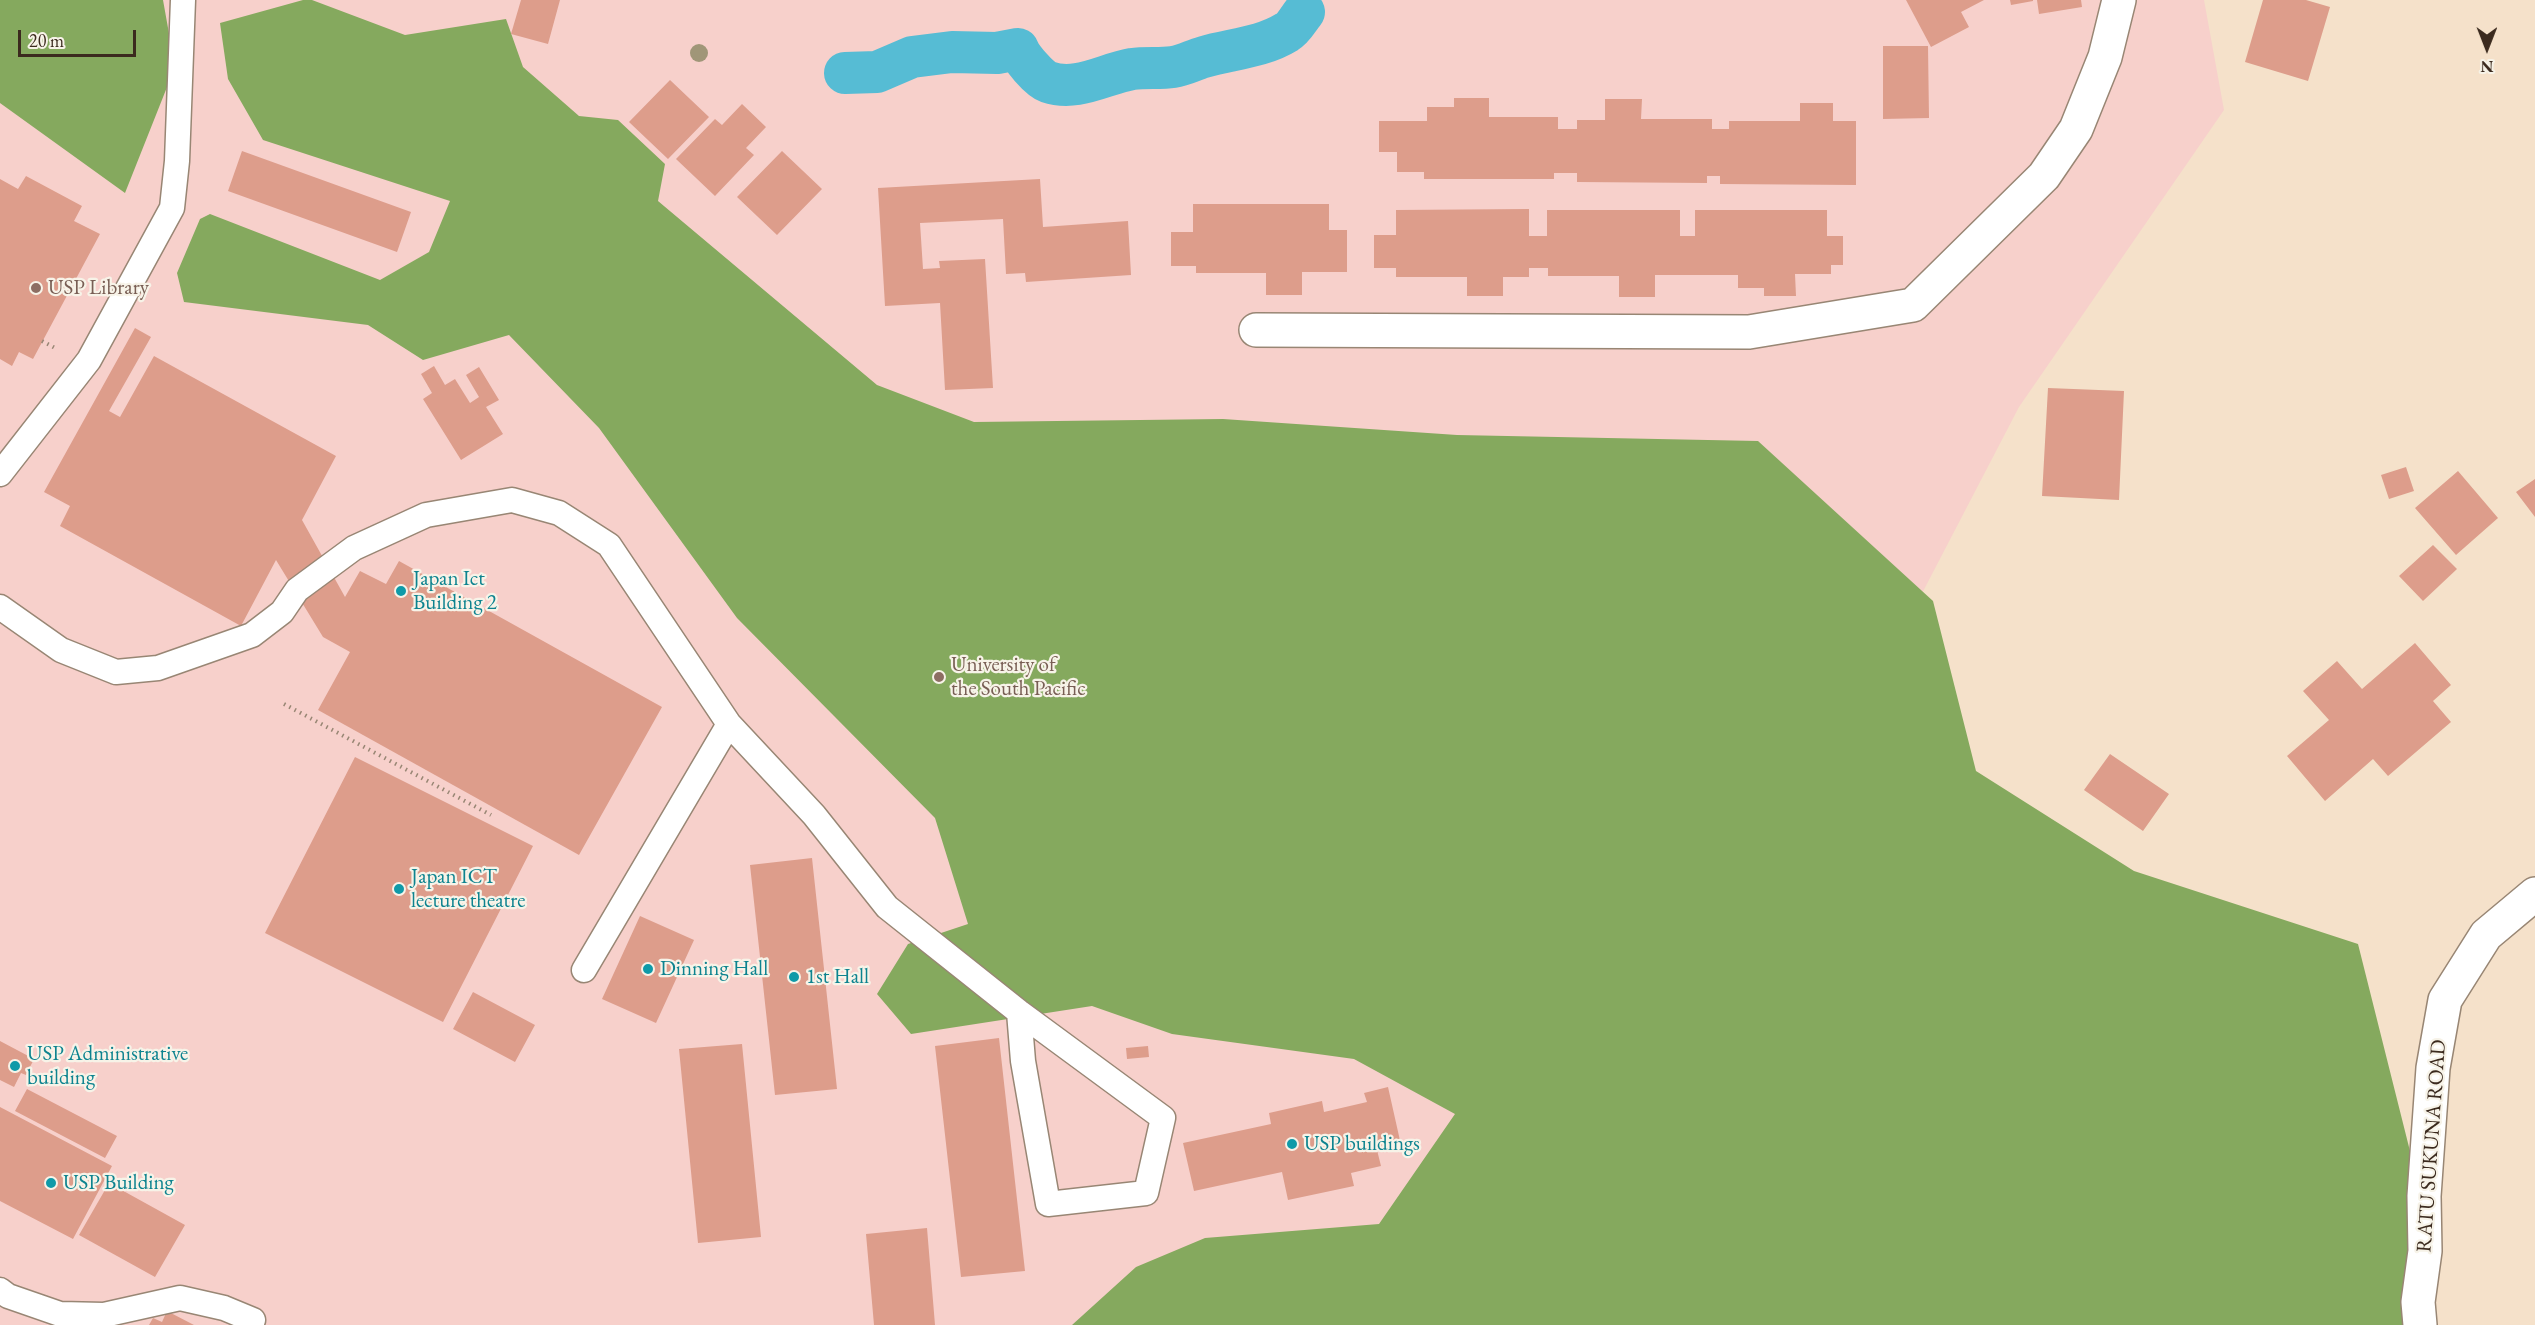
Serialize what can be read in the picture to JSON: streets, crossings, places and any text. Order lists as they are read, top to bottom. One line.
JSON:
{"streets":{"street":["RATU SUKUNA ROAD"]},"places":["USP Library","Japan Ict Building 2","University of the South Pacific","Japan ICT lecture theatre","Dinning Hall","1st Hall","USP Administrative building","USP buildings","USP Building"],"scale_bar":"20 m","north":"bottom"}
